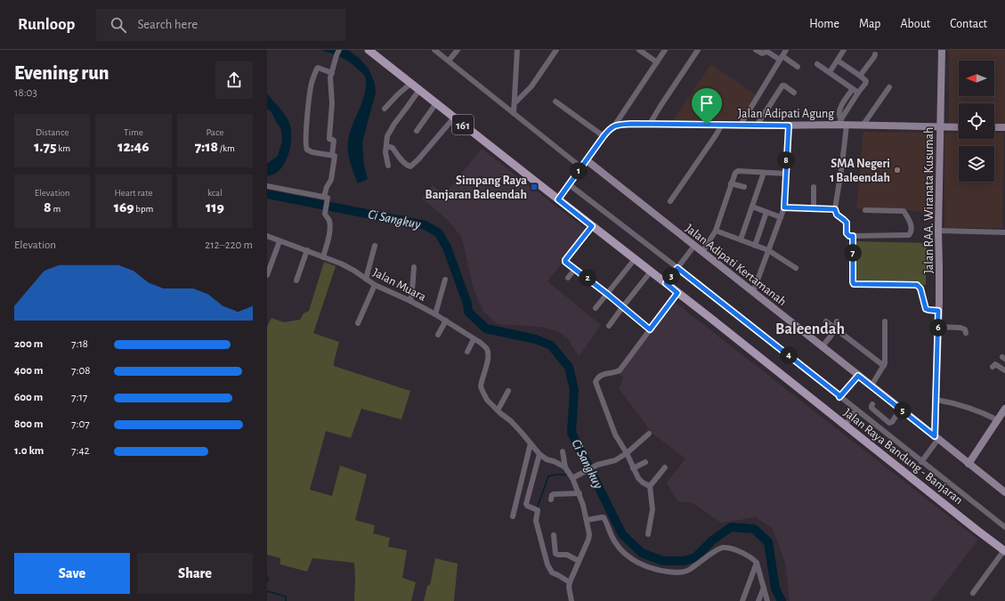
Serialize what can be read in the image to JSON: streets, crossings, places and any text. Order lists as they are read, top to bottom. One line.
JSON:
{"streets":{"main road":["Jalan Adipati Agung","161","Jalan RAA. Wiranata Kusumah","Jalan Adipati Kertamanah","Jalan Raya Bandung - Banjaran"],"street":["Jalan Muara"]},"crossings":[["Jalan Adipati Agung","Jalan RAA. Wiranata Kusumah"],["Jalan RAA. Wiranata Kusumah","Jalan Adipati Kertamanah"]],"districts":["Baleendah"],"water":["Ci Sangkuy"],"places":{"other":["SMA Negeri 1 Baleendah"],"transit":["Simpang Raya Banjaran Baleendah"]},"north":"left","page":{"header":"Runloop","search":"Search here","nav":["Home","Map","About","Contact"],"heading":["Evening run","18:03"],"stats":[["Distance","1.75 km"],["Time","12:46"],["Pace","7:18 /km"],["Elevation","8 m"],["Heart rate","169 bpm"],["kcal","119"]],"pins":["8","1","7","3","2","6","4","5"],"chart":["Elevation","212–220 m"],"list":[{"name":"200 m","note":"7:18"},{"name":"400 m","note":"7:08"},{"name":"600 m","note":"7:17"},{"name":"800 m","note":"7:07"},{"name":"1.0 km","note":"7:42"}],"buttons":["Save","Share"]}}
